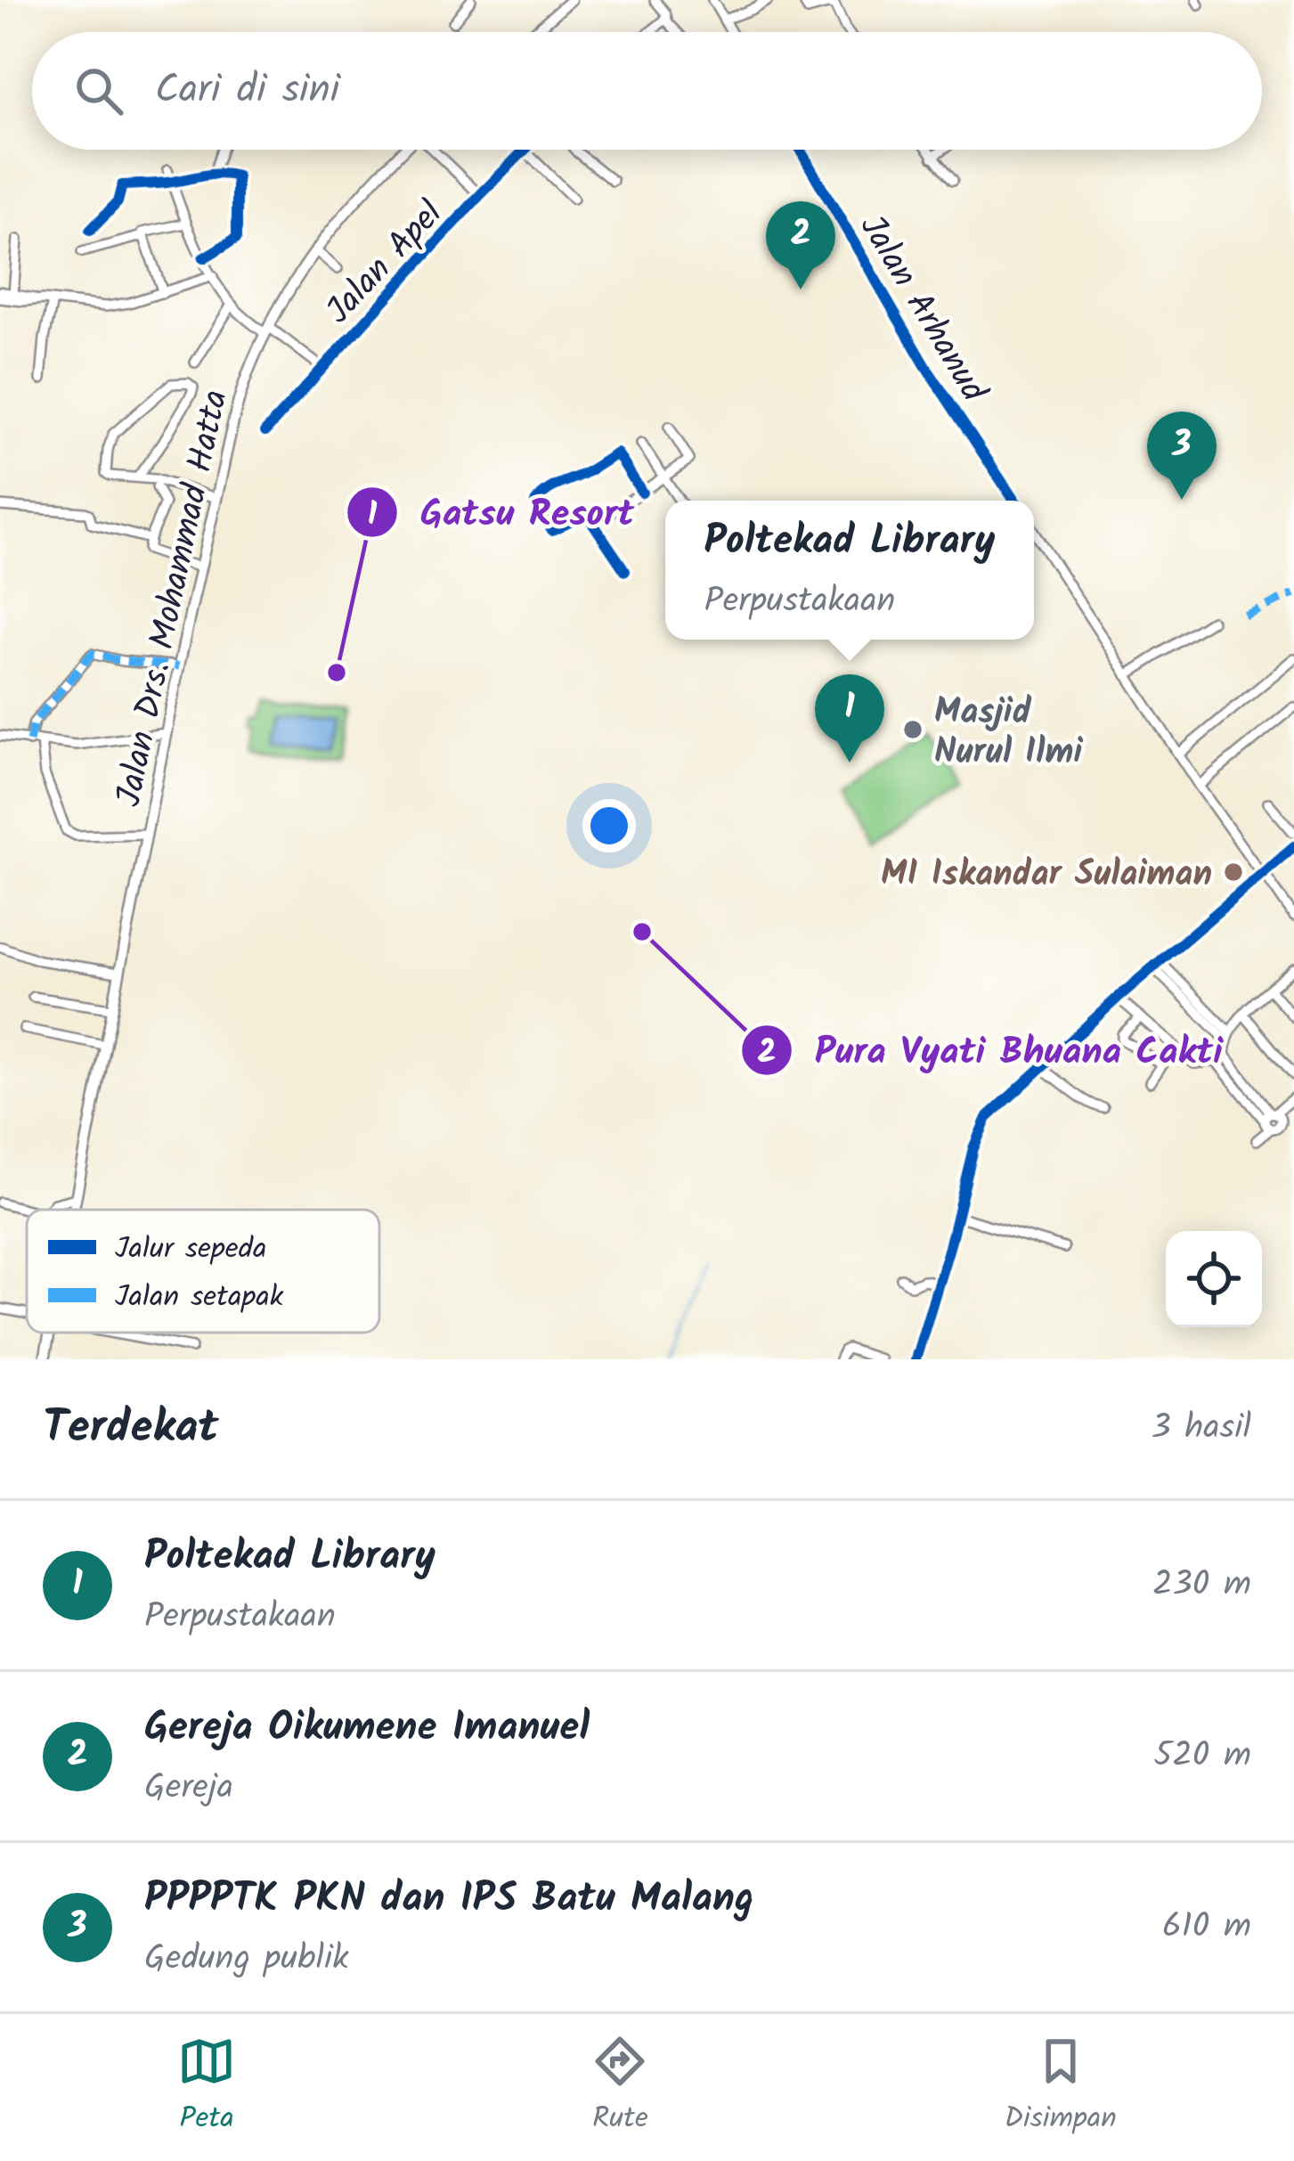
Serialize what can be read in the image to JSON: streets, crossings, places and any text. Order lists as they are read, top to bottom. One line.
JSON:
{"streets":{"main road":["Jalan Drs. Mohammad Hatta"],"street":["Jalan Apel","Jalan Arhanud"]},"places":["Gatsu Resort","Masjid Nurul Ilmi","MI Iskandar Sulaiman","Pura Vyati Bhuana Cakti"],"legend":["Jalur sepeda","Jalan setapak"],"page":{"search":"Cari di sini","pins":["2","3","1"],"popup":["Poltekad Library","Perpustakaan"],"heading":["Terdekat","3 hasil"],"list":[{"mark":"1","name":"Poltekad Library","note":"Perpustakaan","value":"230 m"},{"mark":"2","name":"Gereja Oikumene Imanuel","note":"Gereja","value":"520 m"},{"mark":"3","name":"PPPPTK PKN dan IPS Batu Malang","note":"Gedung publik","value":"610 m"}],"nav":["Peta","Rute","Disimpan"]}}
